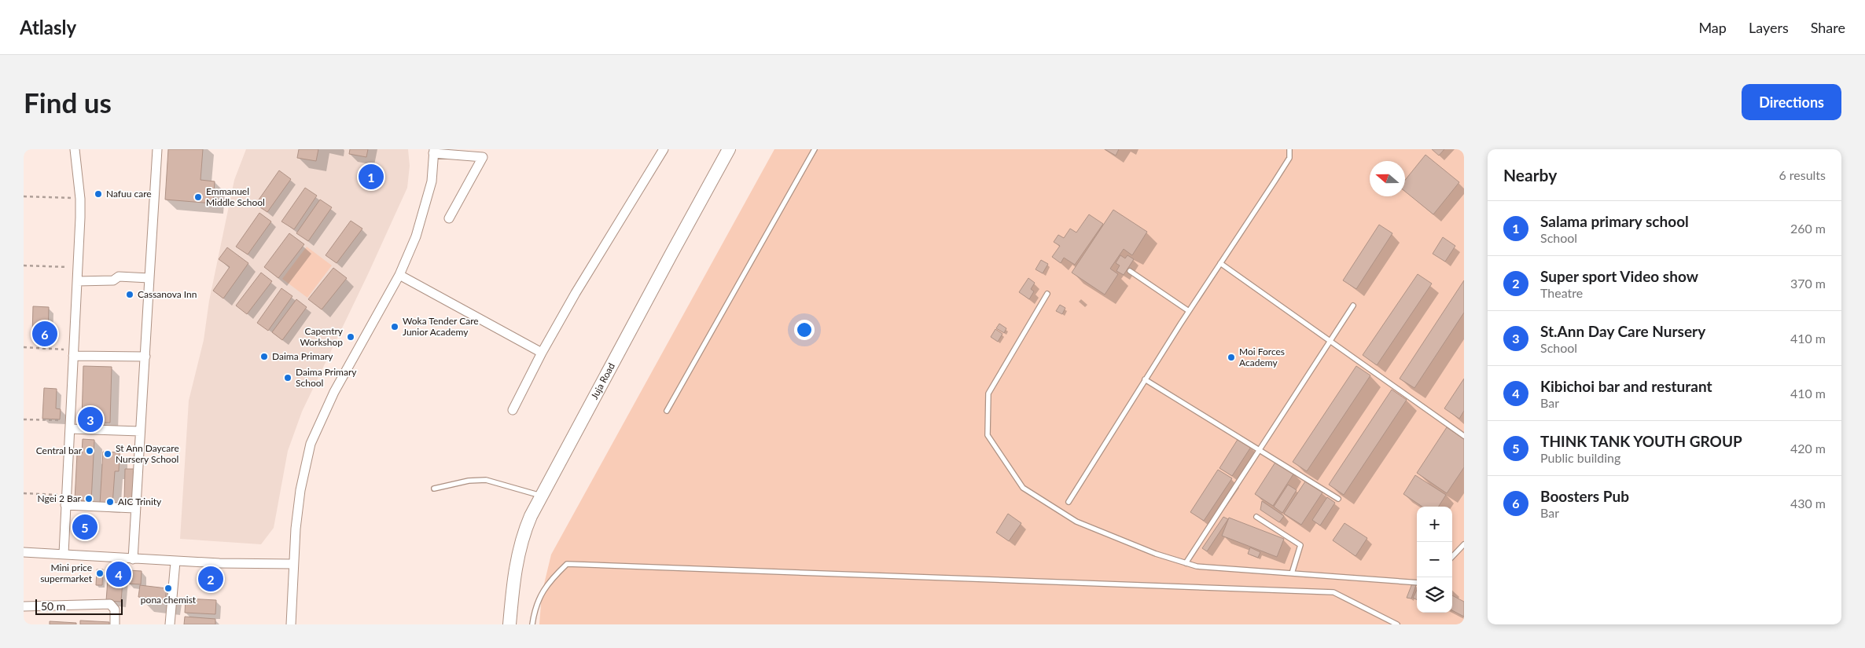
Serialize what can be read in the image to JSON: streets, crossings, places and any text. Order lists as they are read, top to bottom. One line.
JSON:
{"streets":{"main road":["Juja Road"]},"places":["Nafuu care","Emmanuel Middle School","Cassanova Inn","Woka Tender Care Junior Academy","Capentry Workshop","Daima Primary","Moi Forces Academy","Daima Primary School","Central bar","St Ann Daycare Nursery School","Ngei 2 Bar","AIC Trinity","Mini price supermarket","pona chemist"],"scale_bar":"50 m","north":"left","page":{"header":"Atlasly","nav":["Map","Layers","Share"],"buttons":"Directions","title":"Find us","heading":["Nearby","6 results"],"pins":["1","6","3","5","4","2"],"list":[{"mark":"1","name":"Salama primary school","note":"School","value":"260 m"},{"mark":"2","name":"Super sport Video show","note":"Theatre","value":"370 m"},{"mark":"3","name":"St.Ann Day Care Nursery","note":"School","value":"410 m"},{"mark":"4","name":"Kibichoi bar and resturant","note":"Bar","value":"410 m"},{"mark":"5","name":"THINK TANK YOUTH GROUP","note":"Public building","value":"420 m"},{"mark":"6","name":"Boosters Pub","note":"Bar","value":"430 m"}],"map_buttons":["+","−"],"scale":"50 m"}}
